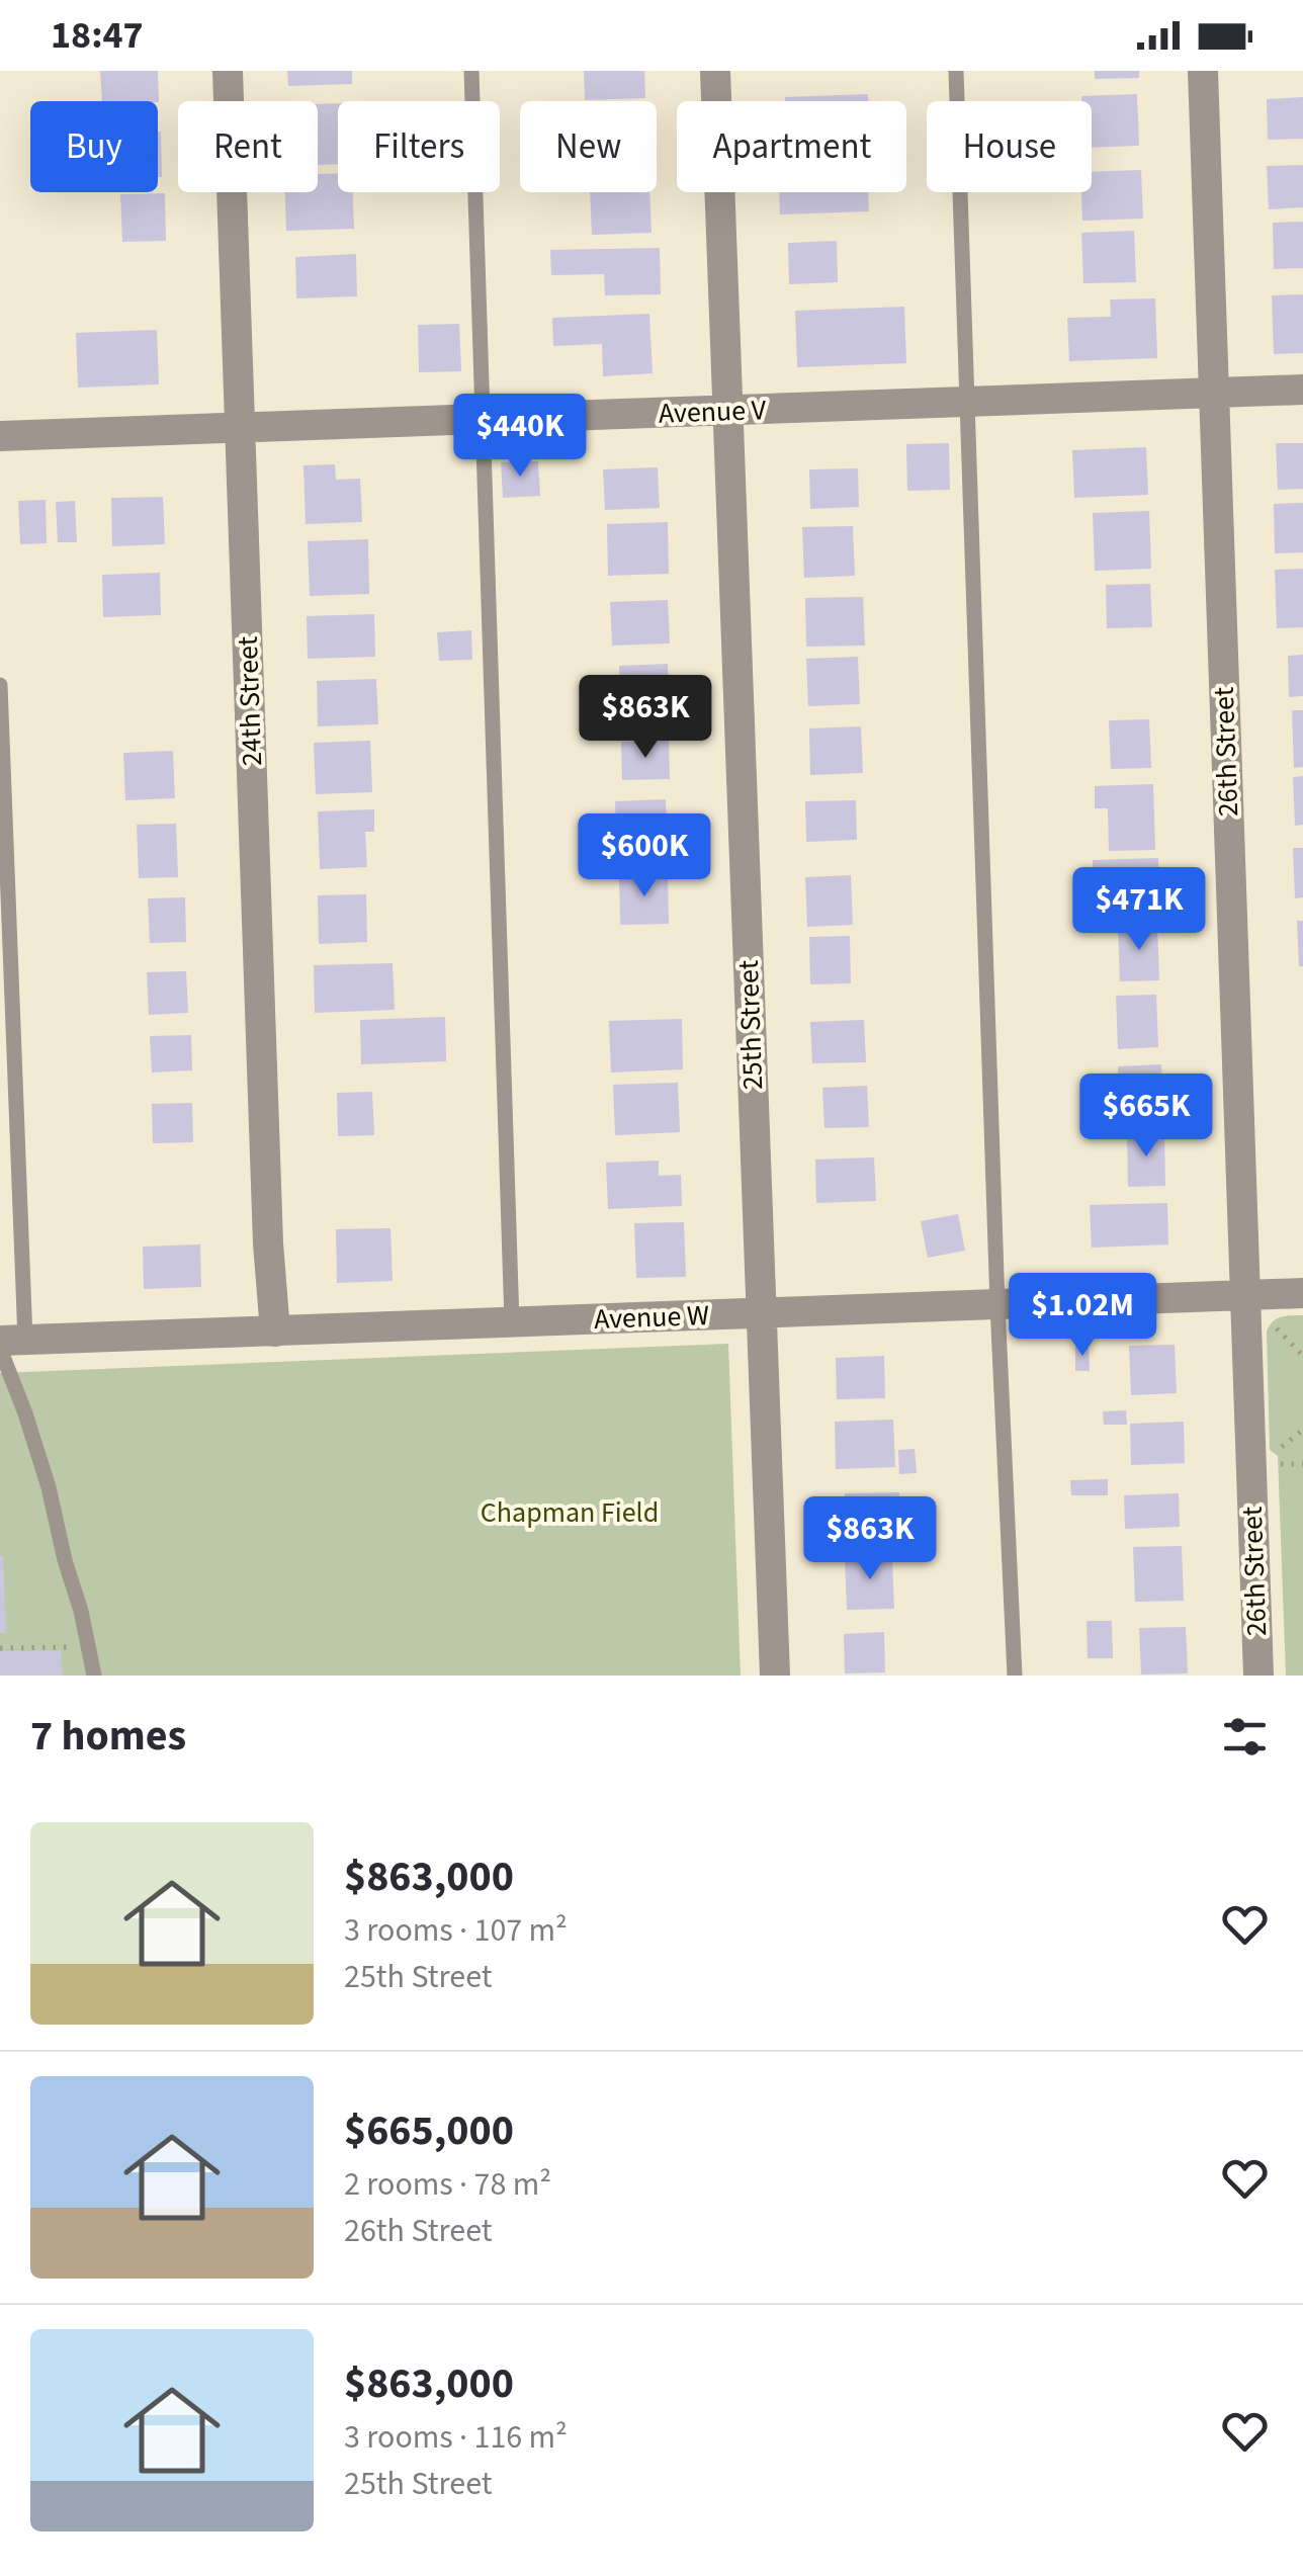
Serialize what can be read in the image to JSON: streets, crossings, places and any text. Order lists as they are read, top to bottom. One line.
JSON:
{"streets":{"street":["Avenue V","24th Street","26th Street","25th Street","Avenue W"]},"crossings":[["Avenue V","24th Street"],["Avenue V","26th Street"],["Avenue V","25th Street"],["24th Street","Avenue W"],["26th Street","Avenue W"],["25th Street","Avenue W"]],"parks":["Chapman Field"],"page":{"status":"18:47","chip":["Buy","Rent","Filters","New","Apartment","House"],"price":["$440K","$863K","$600K","$471K","$665K","$1.02M","$863K"],"heading":"7 homes","list":[{"name":"$863,000","note":"3 rooms · 107 m² · 25th Street"},{"name":"$665,000","note":"2 rooms · 78 m² · 26th Street"},{"name":"$863,000","note":"3 rooms · 116 m² · 25th Street"}]}}
